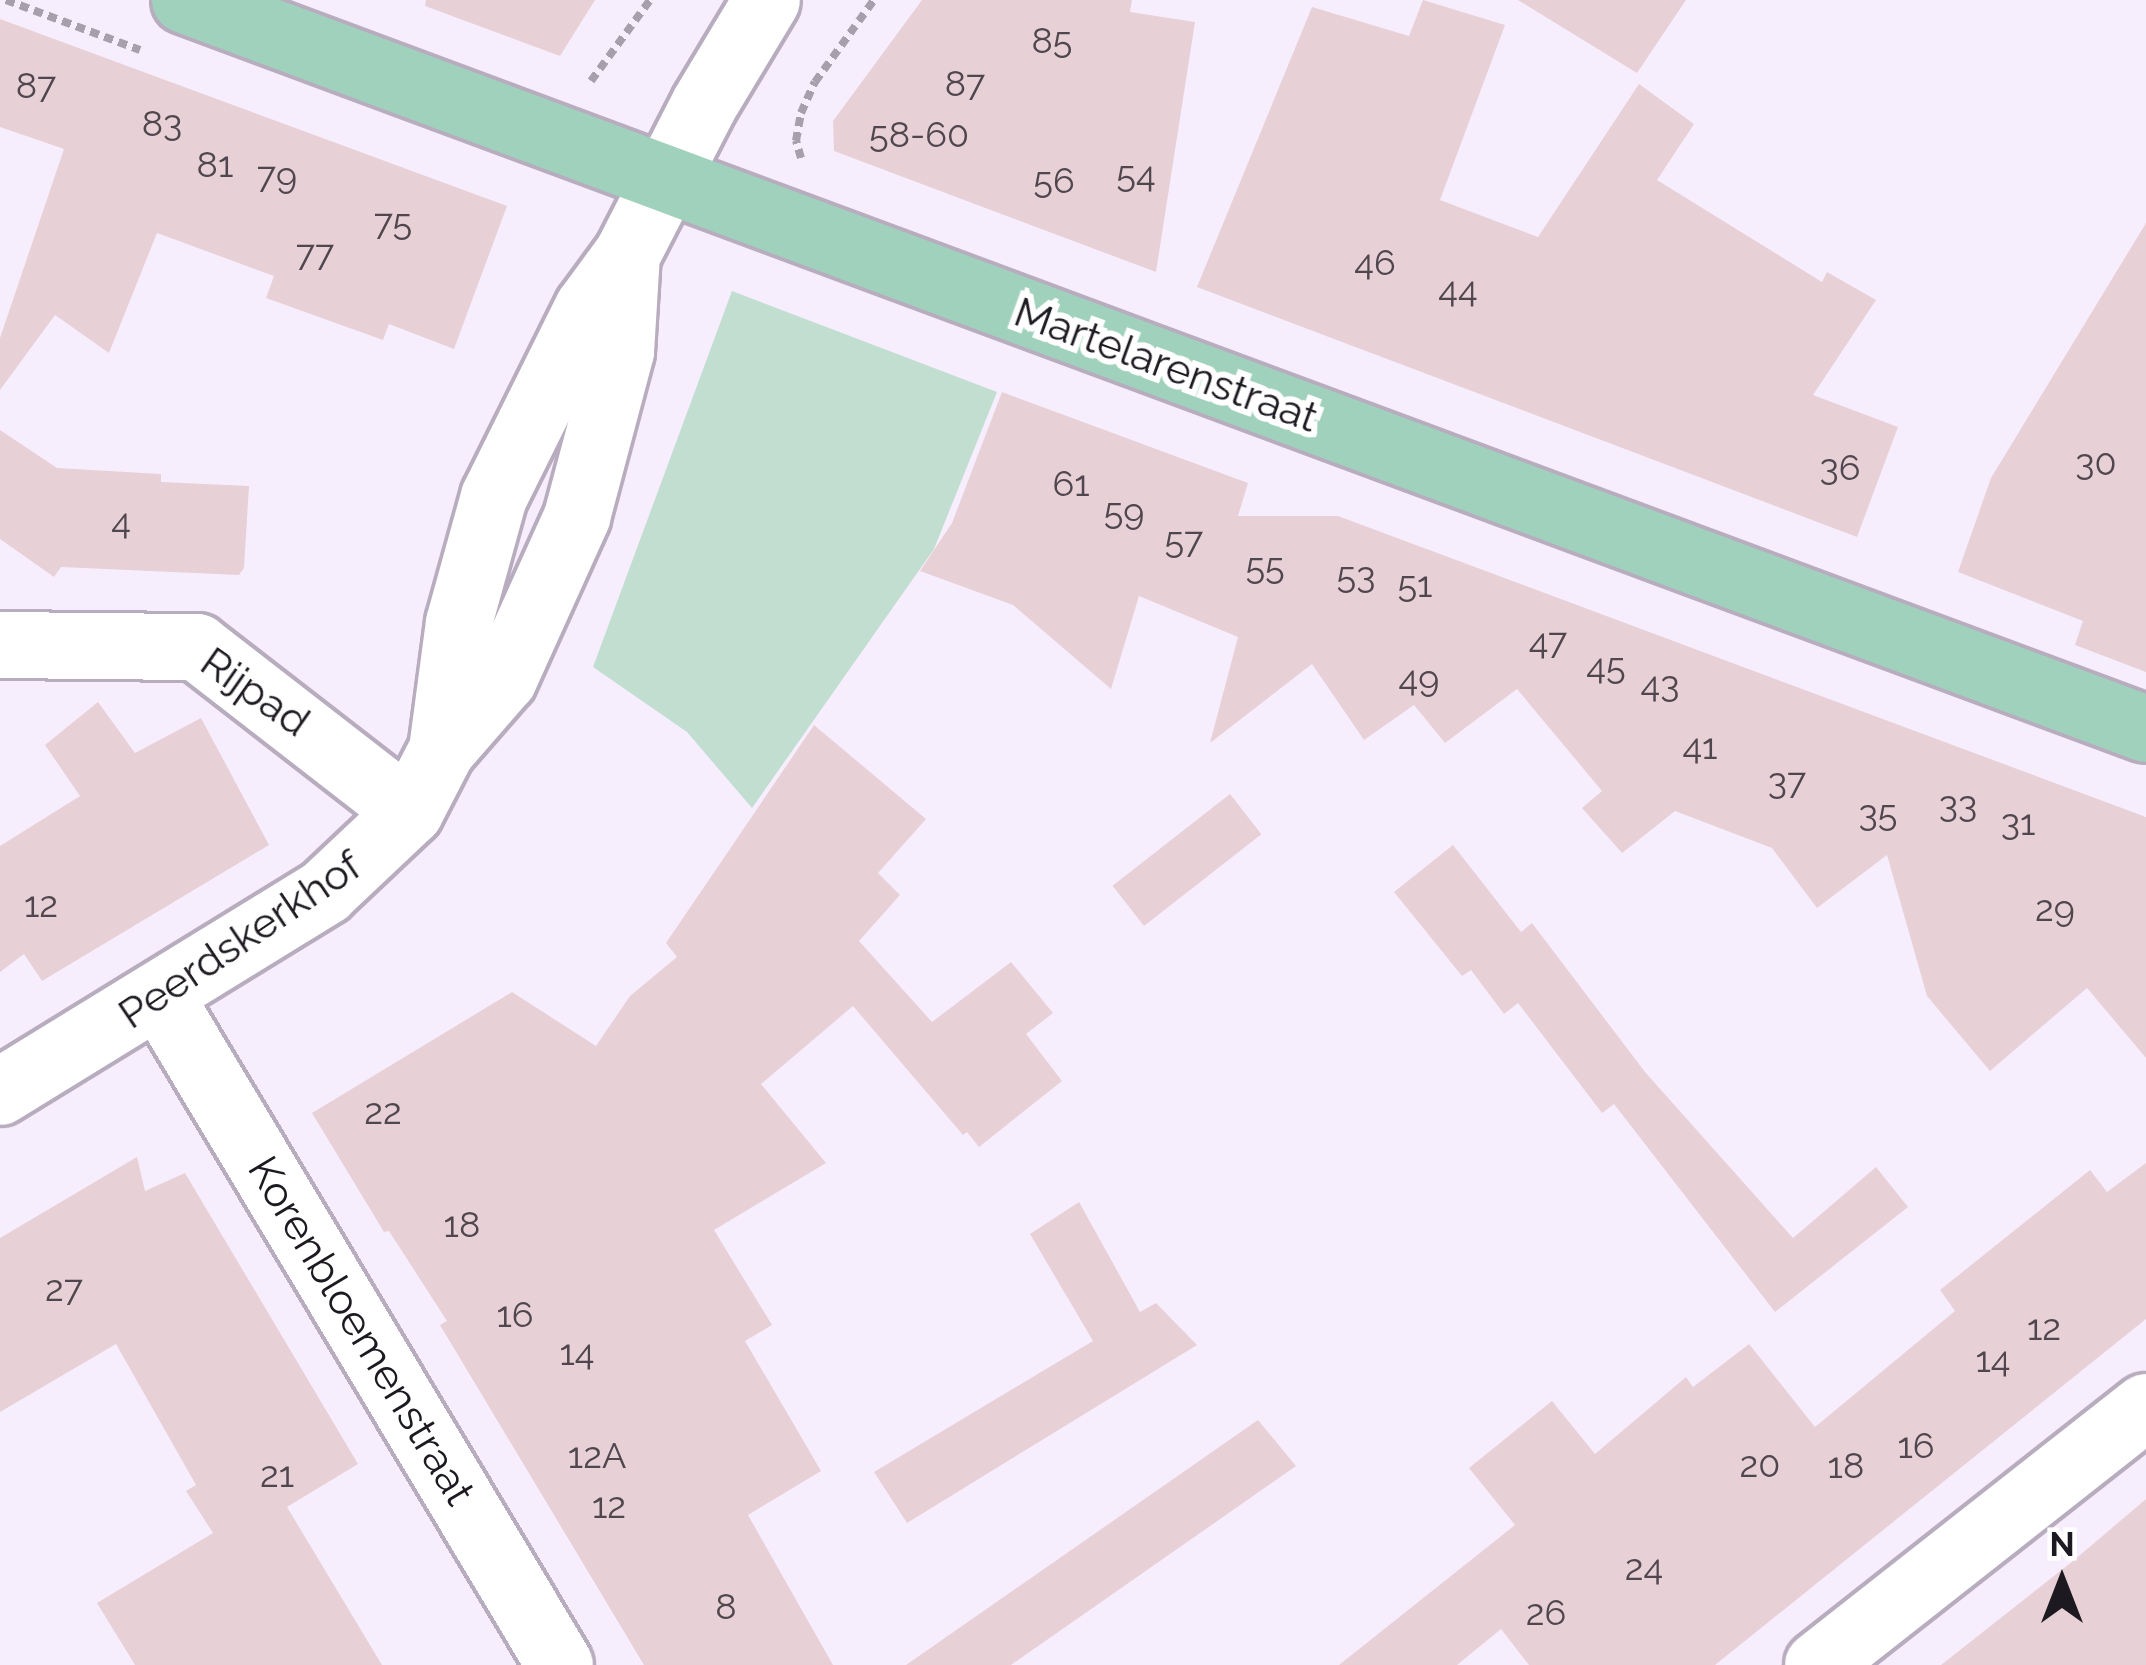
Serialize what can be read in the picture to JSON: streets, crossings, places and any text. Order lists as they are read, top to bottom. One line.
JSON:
{"streets":{"main road":["Martelarenstraat"],"street":["Rijpad","Peerdskerkhof","Korenbloemenstraat"]},"crossings":[["Martelarenstraat","Peerdskerkhof"],["Rijpad","Peerdskerkhof"],["Peerdskerkhof","Korenbloemenstraat"]],"house_numbers":["85","87","87","83","58-60","81","54","79","56","75","77","46","44","30","36","61","59","4","57","55","53","51","47","45","49","43","41","37","33","35","31","12","29","22","18","27","16","12","14","14","16","12A","20","18","21","12","24","8","26"],"north":"top"}
